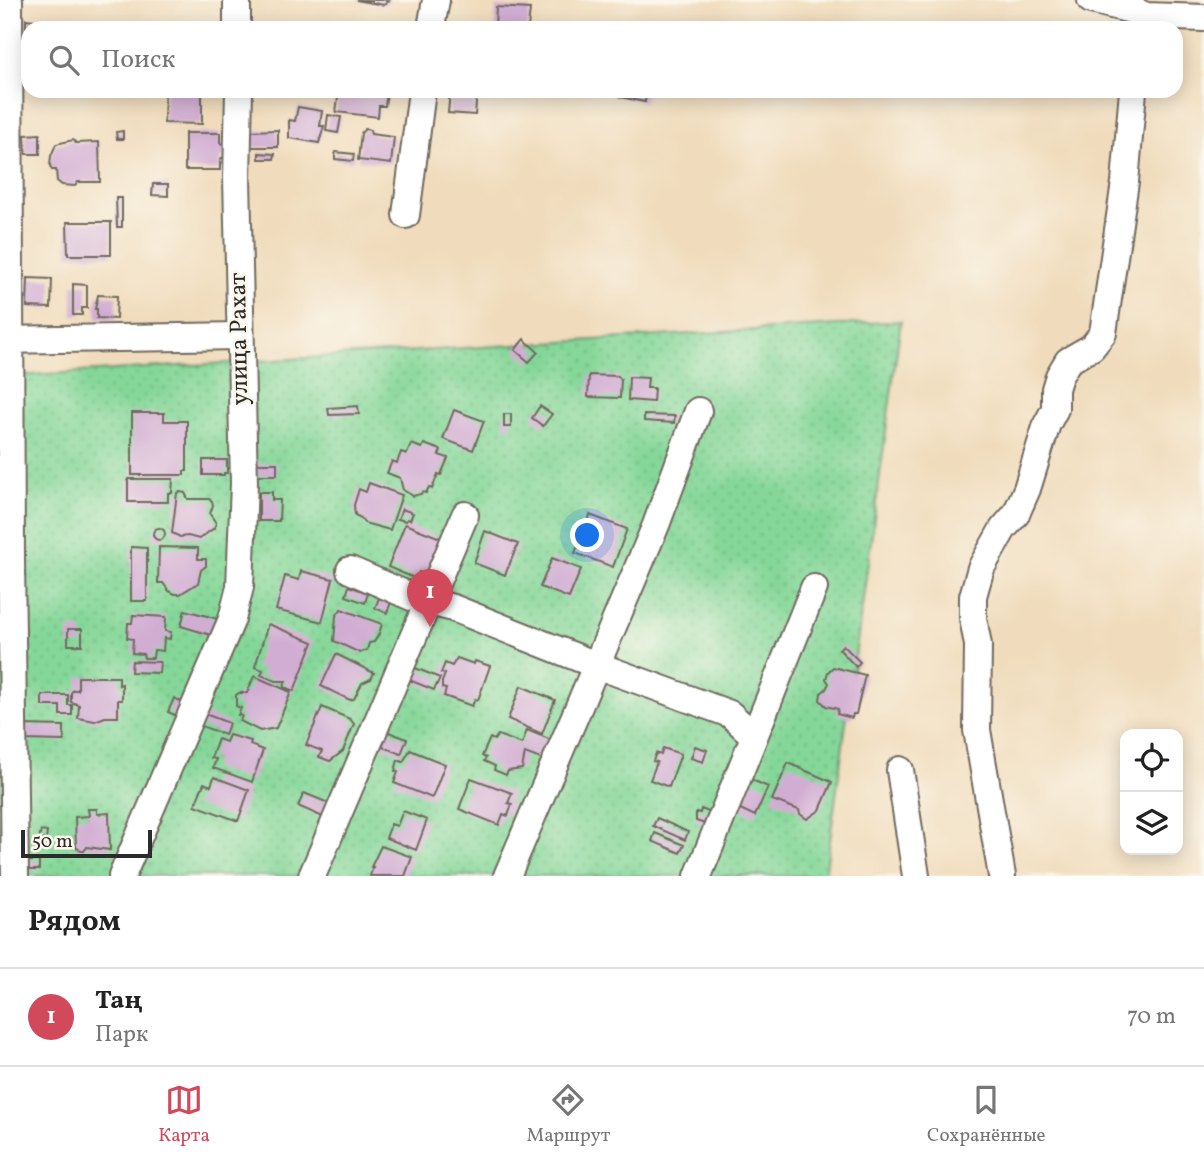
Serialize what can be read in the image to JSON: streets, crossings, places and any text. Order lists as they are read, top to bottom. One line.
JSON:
{"streets":{"street":["улица Рахат"]},"scale_bar":"50 m","page":{"search":"Поиск","pins":"1","scale":"50 m","heading":"Рядом","list":[{"mark":"1","name":"Таң","note":"Парк","value":"70 m"}],"nav":["Карта","Маршрут","Сохранённые"]}}
